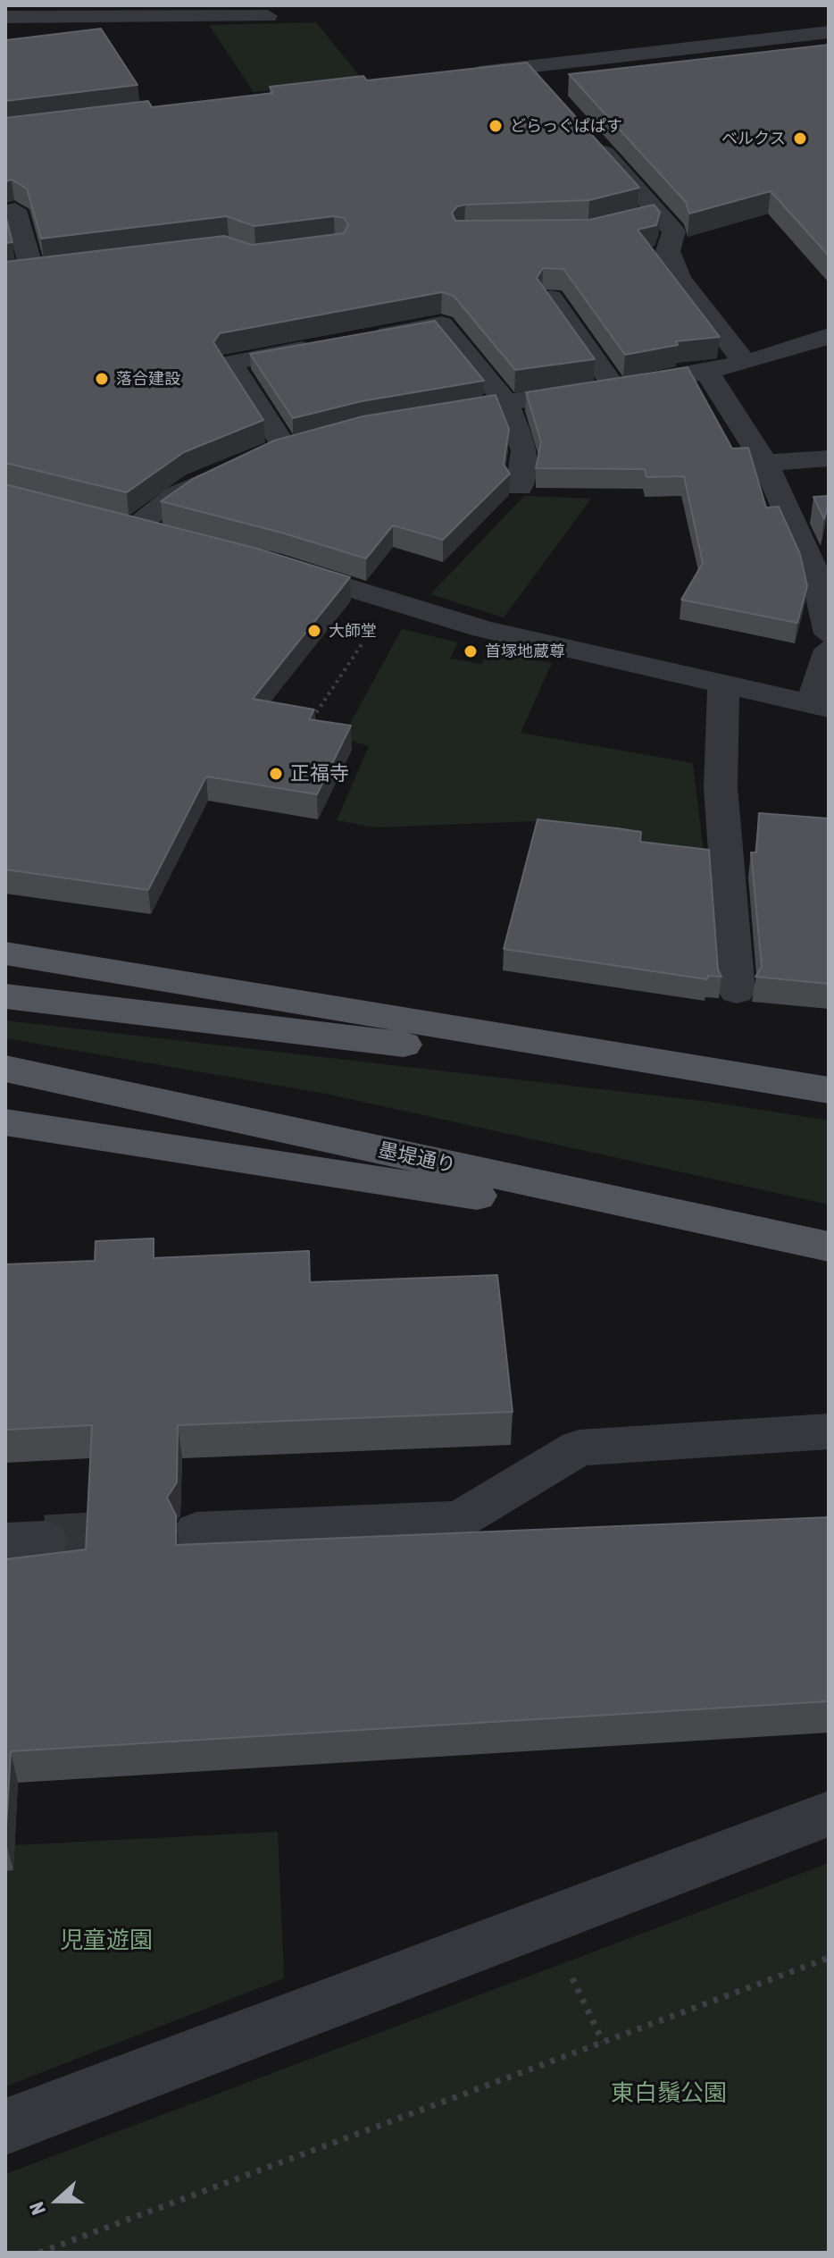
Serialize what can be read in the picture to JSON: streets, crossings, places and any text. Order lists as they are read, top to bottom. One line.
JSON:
{"streets":{"main road":["墨堤通り"]},"parks":["児童遊園","東白鬚公園"],"places":["どらっぐぱぱす","ベルクス","落合建設","大師堂","首塚地蔵尊","正福寺"],"north":"left"}
